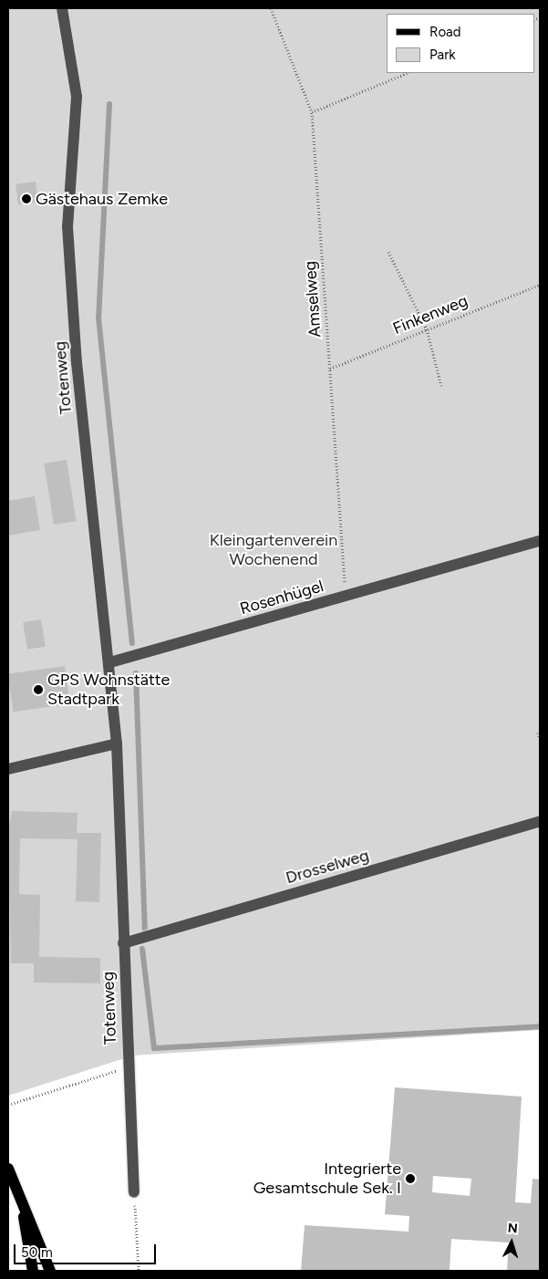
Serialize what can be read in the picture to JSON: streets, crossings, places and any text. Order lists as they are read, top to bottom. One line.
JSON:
{"streets":{"street":["Totenweg","Rosenhügel","Drosselweg"],"path":["Amselweg","Finkenweg"]},"crossings":[["Amselweg","Finkenweg"],["Amselweg","Rosenhügel"],["Totenweg","Rosenhügel"],["Totenweg","Drosselweg"]],"parks":["Kleingartenverein Wochenend"],"places":["Gästehaus Zemke","GPS Wohnstätte Stadtpark","Integrierte Gesamtschule Sek. I"],"legend":["Road","Park"],"scale_bar":"50 m","north":"top"}
